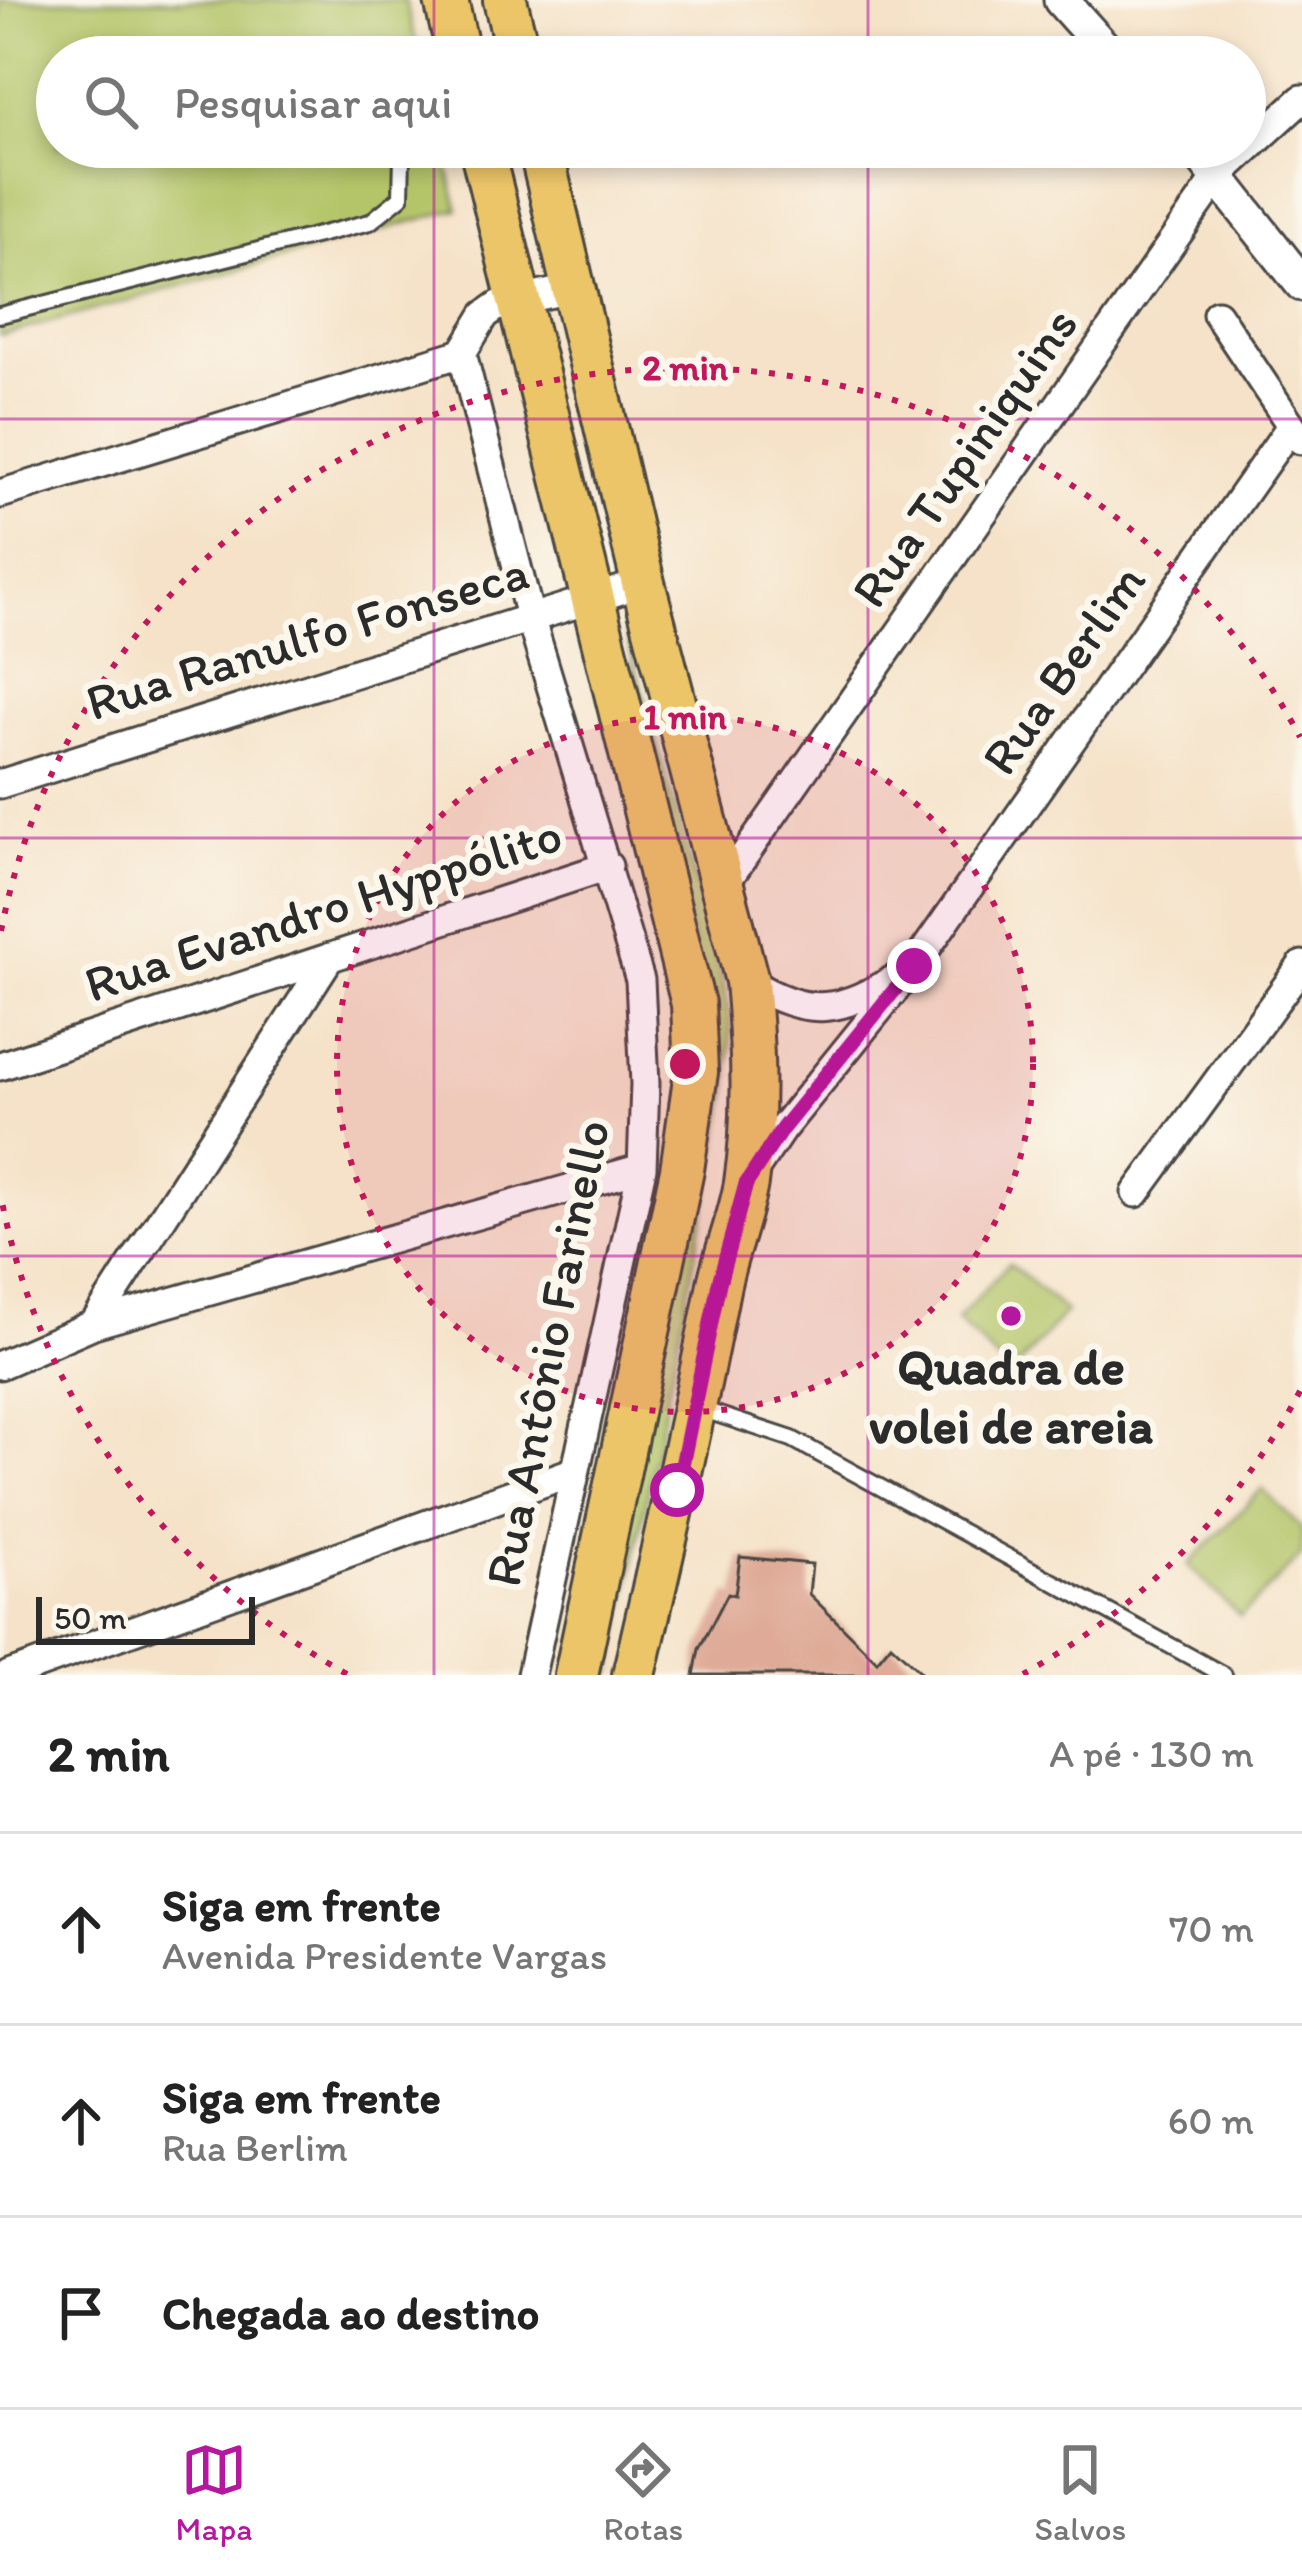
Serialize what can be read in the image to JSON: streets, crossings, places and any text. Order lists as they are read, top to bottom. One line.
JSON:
{"streets":{"street":["Rua Tupiniquins","Rua Ranulfo Fonseca","Rua Berlim","Rua Evandro Hyppólito","Rua Antônio Farinello"]},"crossings":[["Rua Ranulfo Fonseca","Rua Antônio Farinello"],["Rua Evandro Hyppólito","Rua Antônio Farinello"]],"places":["Quadra de volei de areia"],"scale_bar":"50 m","page":{"search":"Pesquisar aqui","scale":"50 m","heading":["2 min","A pé · 130 m"],"list":[["Siga em frente","Avenida Presidente Vargas","70 m"],["Siga em frente","Rua Berlim","60 m"],"Chegada ao destino"],"nav":["Mapa","Rotas","Salvos"]},"rings":["2 min","1 min"]}
